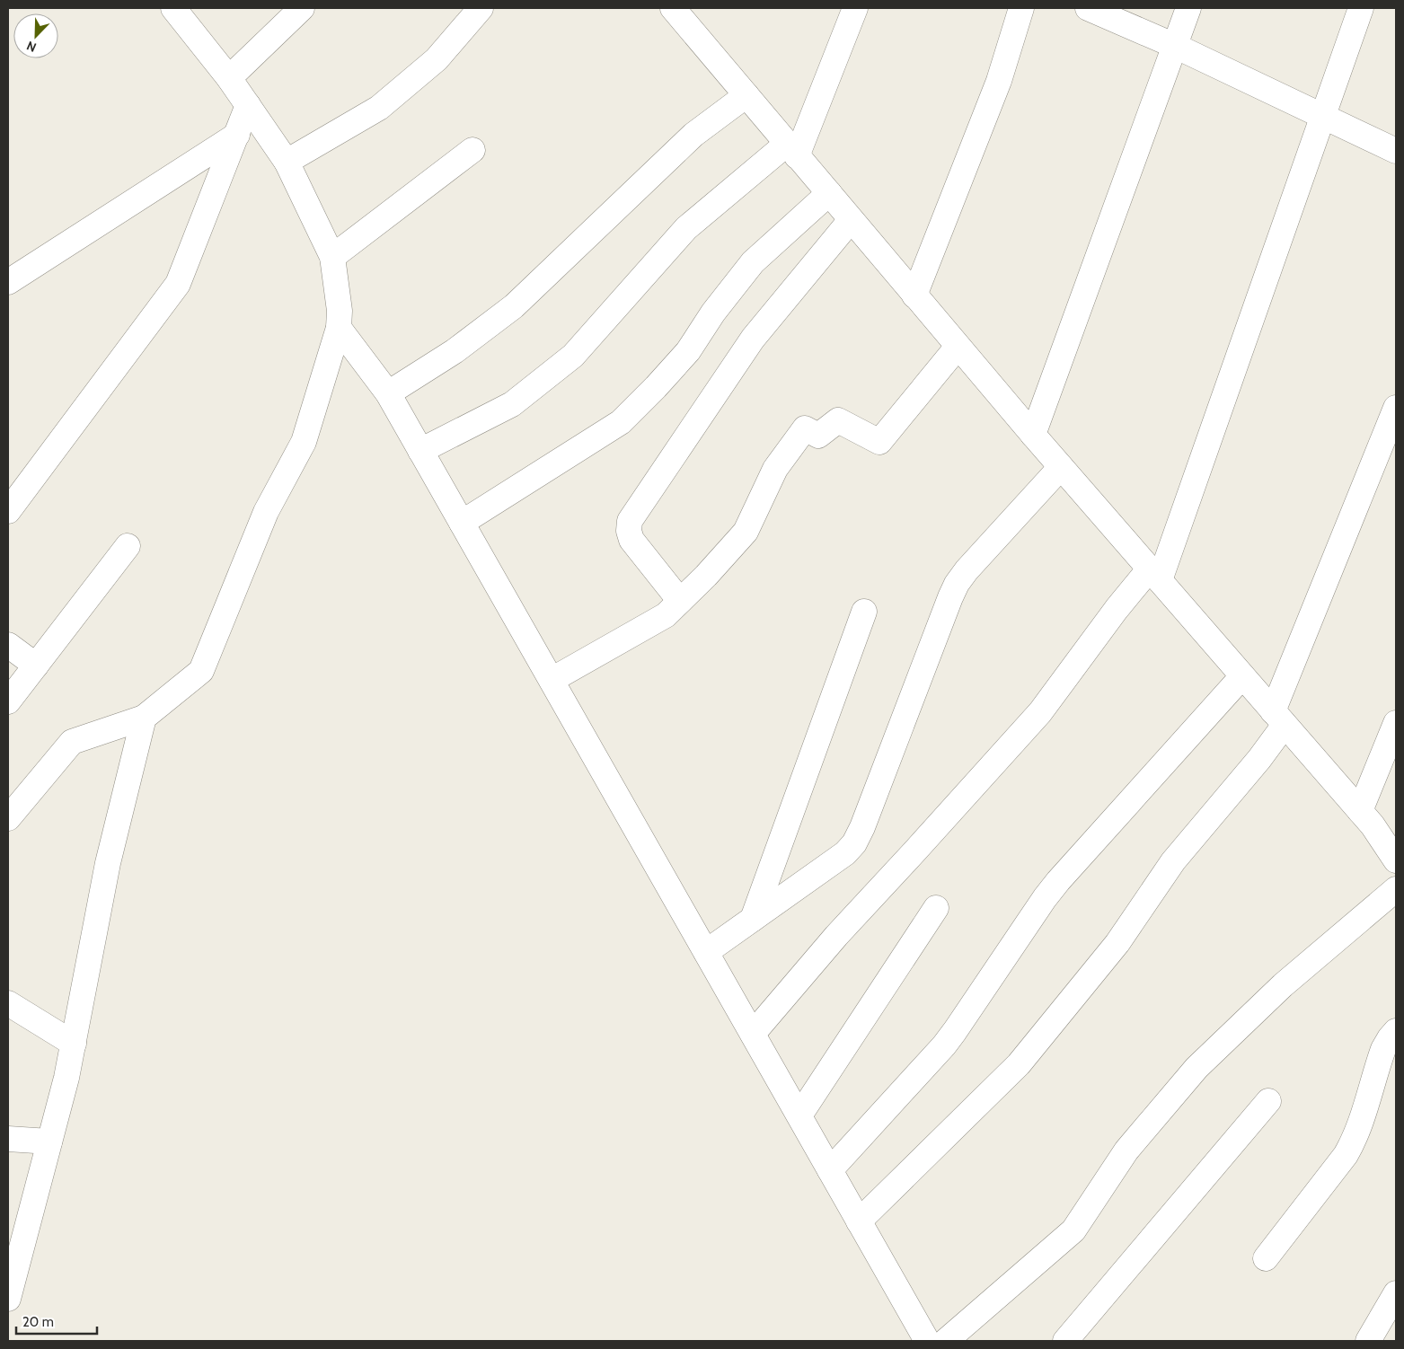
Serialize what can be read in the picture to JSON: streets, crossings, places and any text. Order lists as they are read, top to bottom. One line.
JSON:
{"scale_bar":"20 m","north":"bottom left"}
